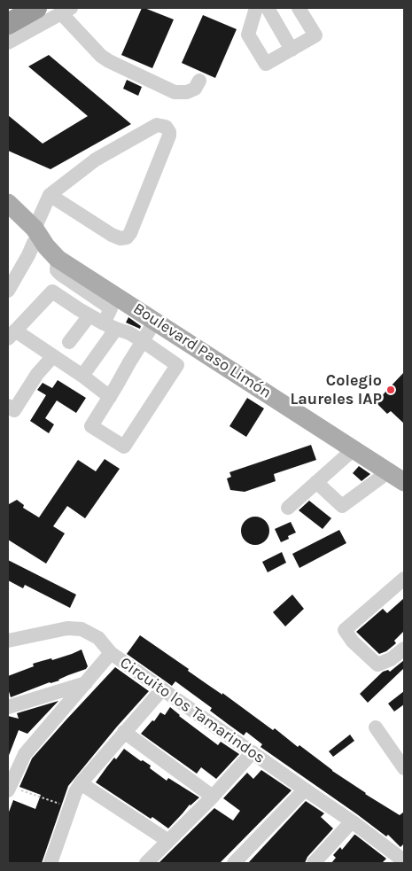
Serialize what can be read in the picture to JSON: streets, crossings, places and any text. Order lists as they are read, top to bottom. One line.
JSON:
{"streets":{"main road":["Boulevard Paso Limón"],"street":["Circuito los Tamarindos"]},"places":["Colegio Laureles IAP"]}
